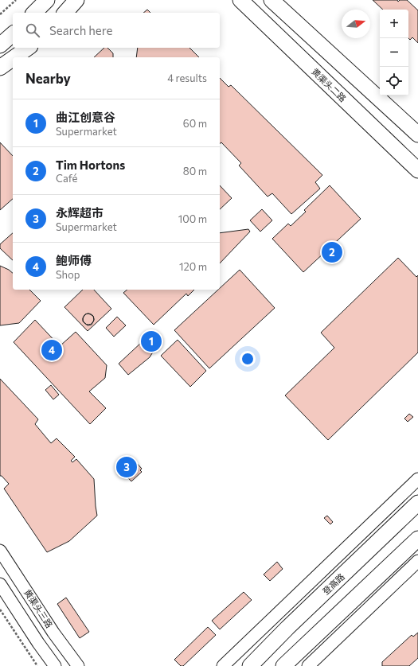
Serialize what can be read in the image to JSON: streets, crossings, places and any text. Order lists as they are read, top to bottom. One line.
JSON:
{"streets":{"main road":["黄渠头二路","登高路"],"street":["黄渠头三路"]},"north":"right","page":{"map_buttons":["+","−"],"search":"Search here","heading":["Nearby","4 results"],"list":[{"mark":"1","name":"曲江创意谷","note":"Supermarket","value":"60 m"},{"mark":"2","name":"Tim Hortons","note":"Café","value":"80 m"},{"mark":"3","name":"永辉超市","note":"Supermarket","value":"100 m"},{"mark":"4","name":"鲍师傅","note":"Shop","value":"120 m"}],"pins":["2","1","4","3"]}}
